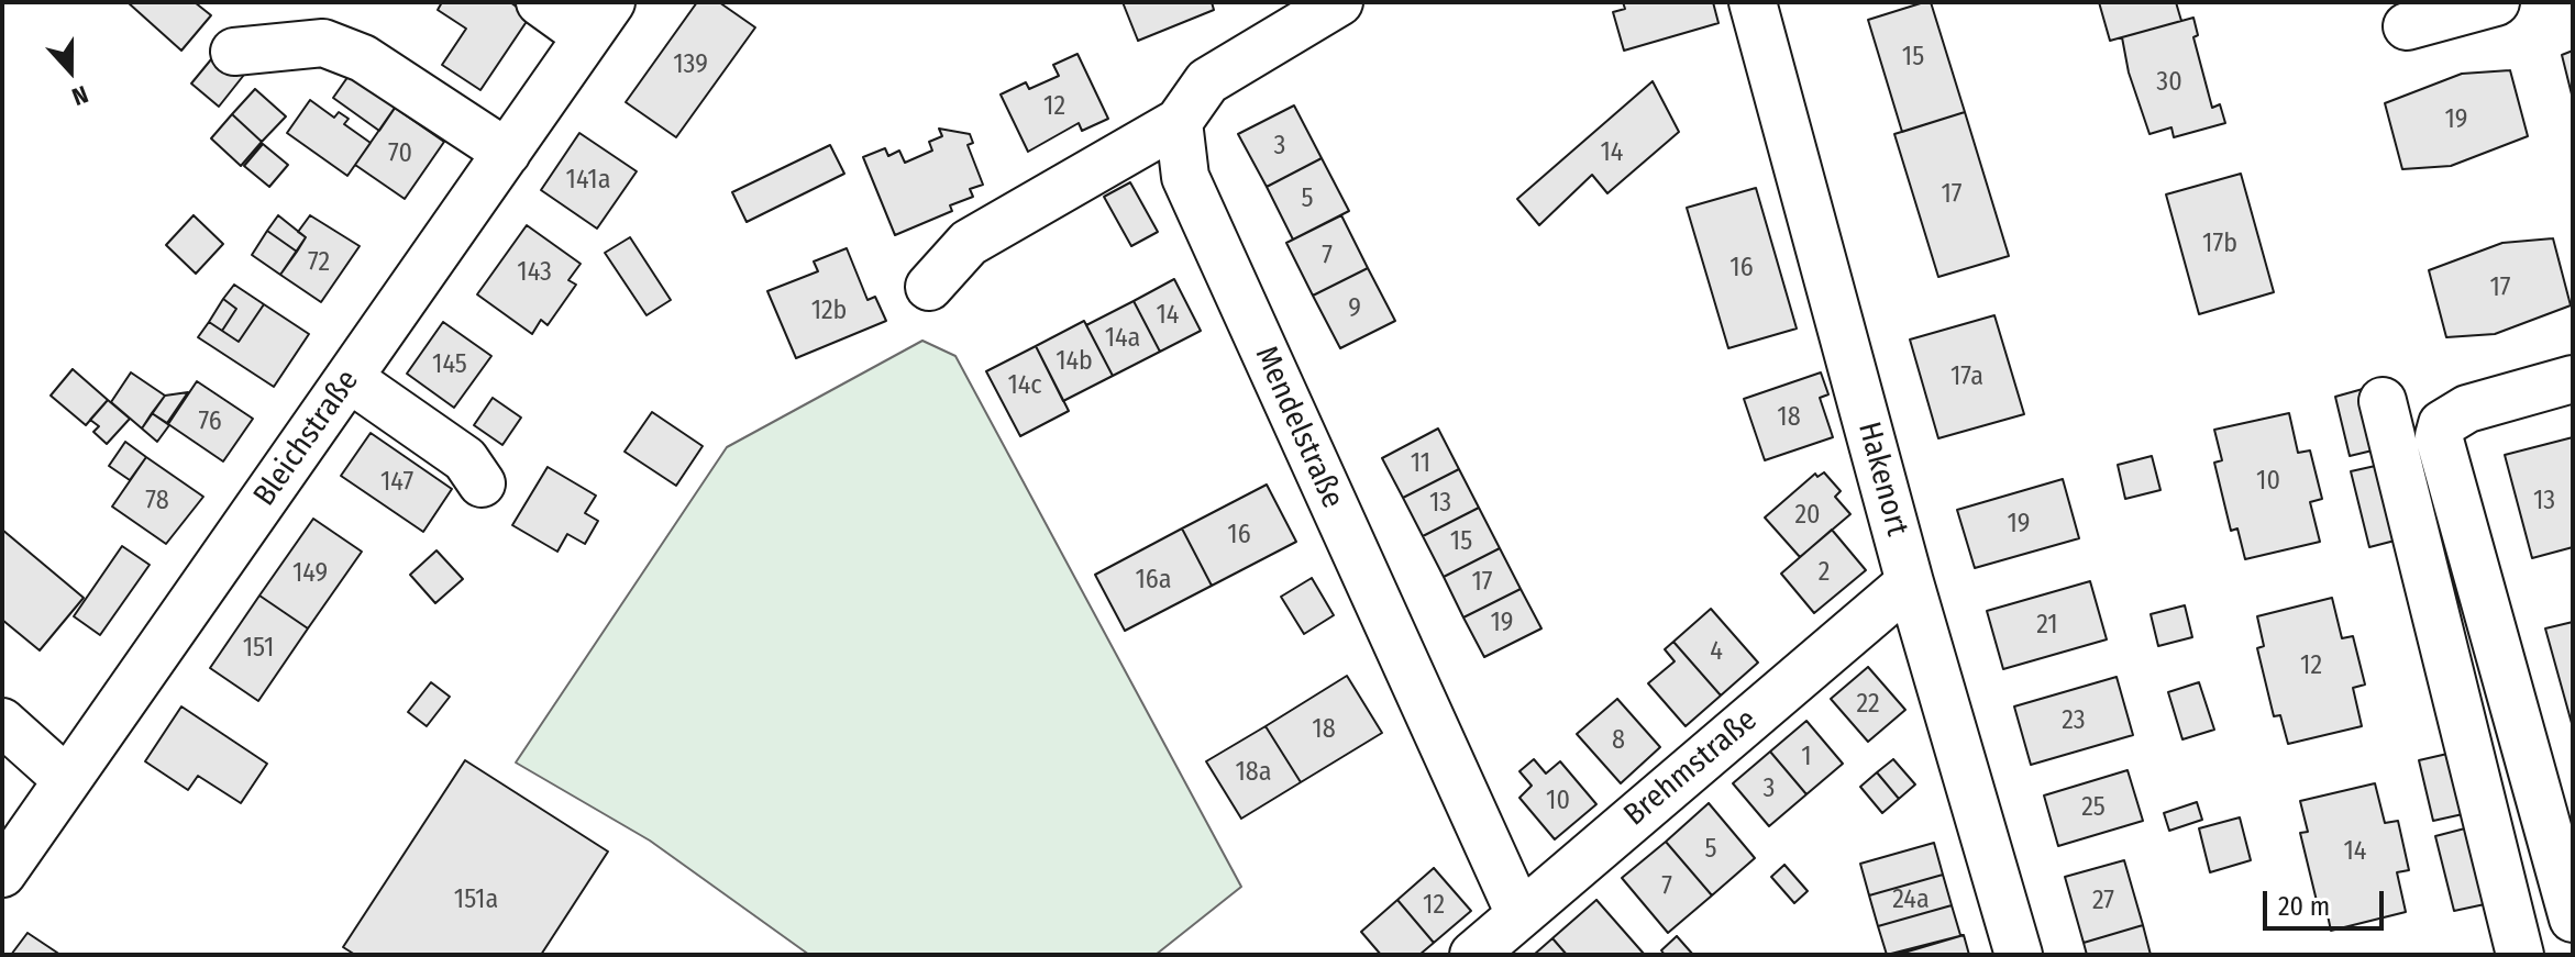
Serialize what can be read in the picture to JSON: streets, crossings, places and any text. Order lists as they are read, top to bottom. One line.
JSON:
{"streets":{"street":["Mendelstraße","Bleichstraße","Hakenort","Brehmstraße"]},"crossings":[["Mendelstraße","Brehmstraße"],["Hakenort","Brehmstraße"]],"house_numbers":["15","139","30","12","19","3","14","70","141a","17","5","17b","7","72","16","143","17","9","12b","14","14a","14b","145","17a","14c","18","76","11","10","147","78","13","13","20","19","16","15","2","149","16a","17","19","21","151","4","12","22","23","18","8","1","18a","3","10","25","5","14","7","151a","24a","27","12"],"scale_bar":"20 m","north":"bottom"}
